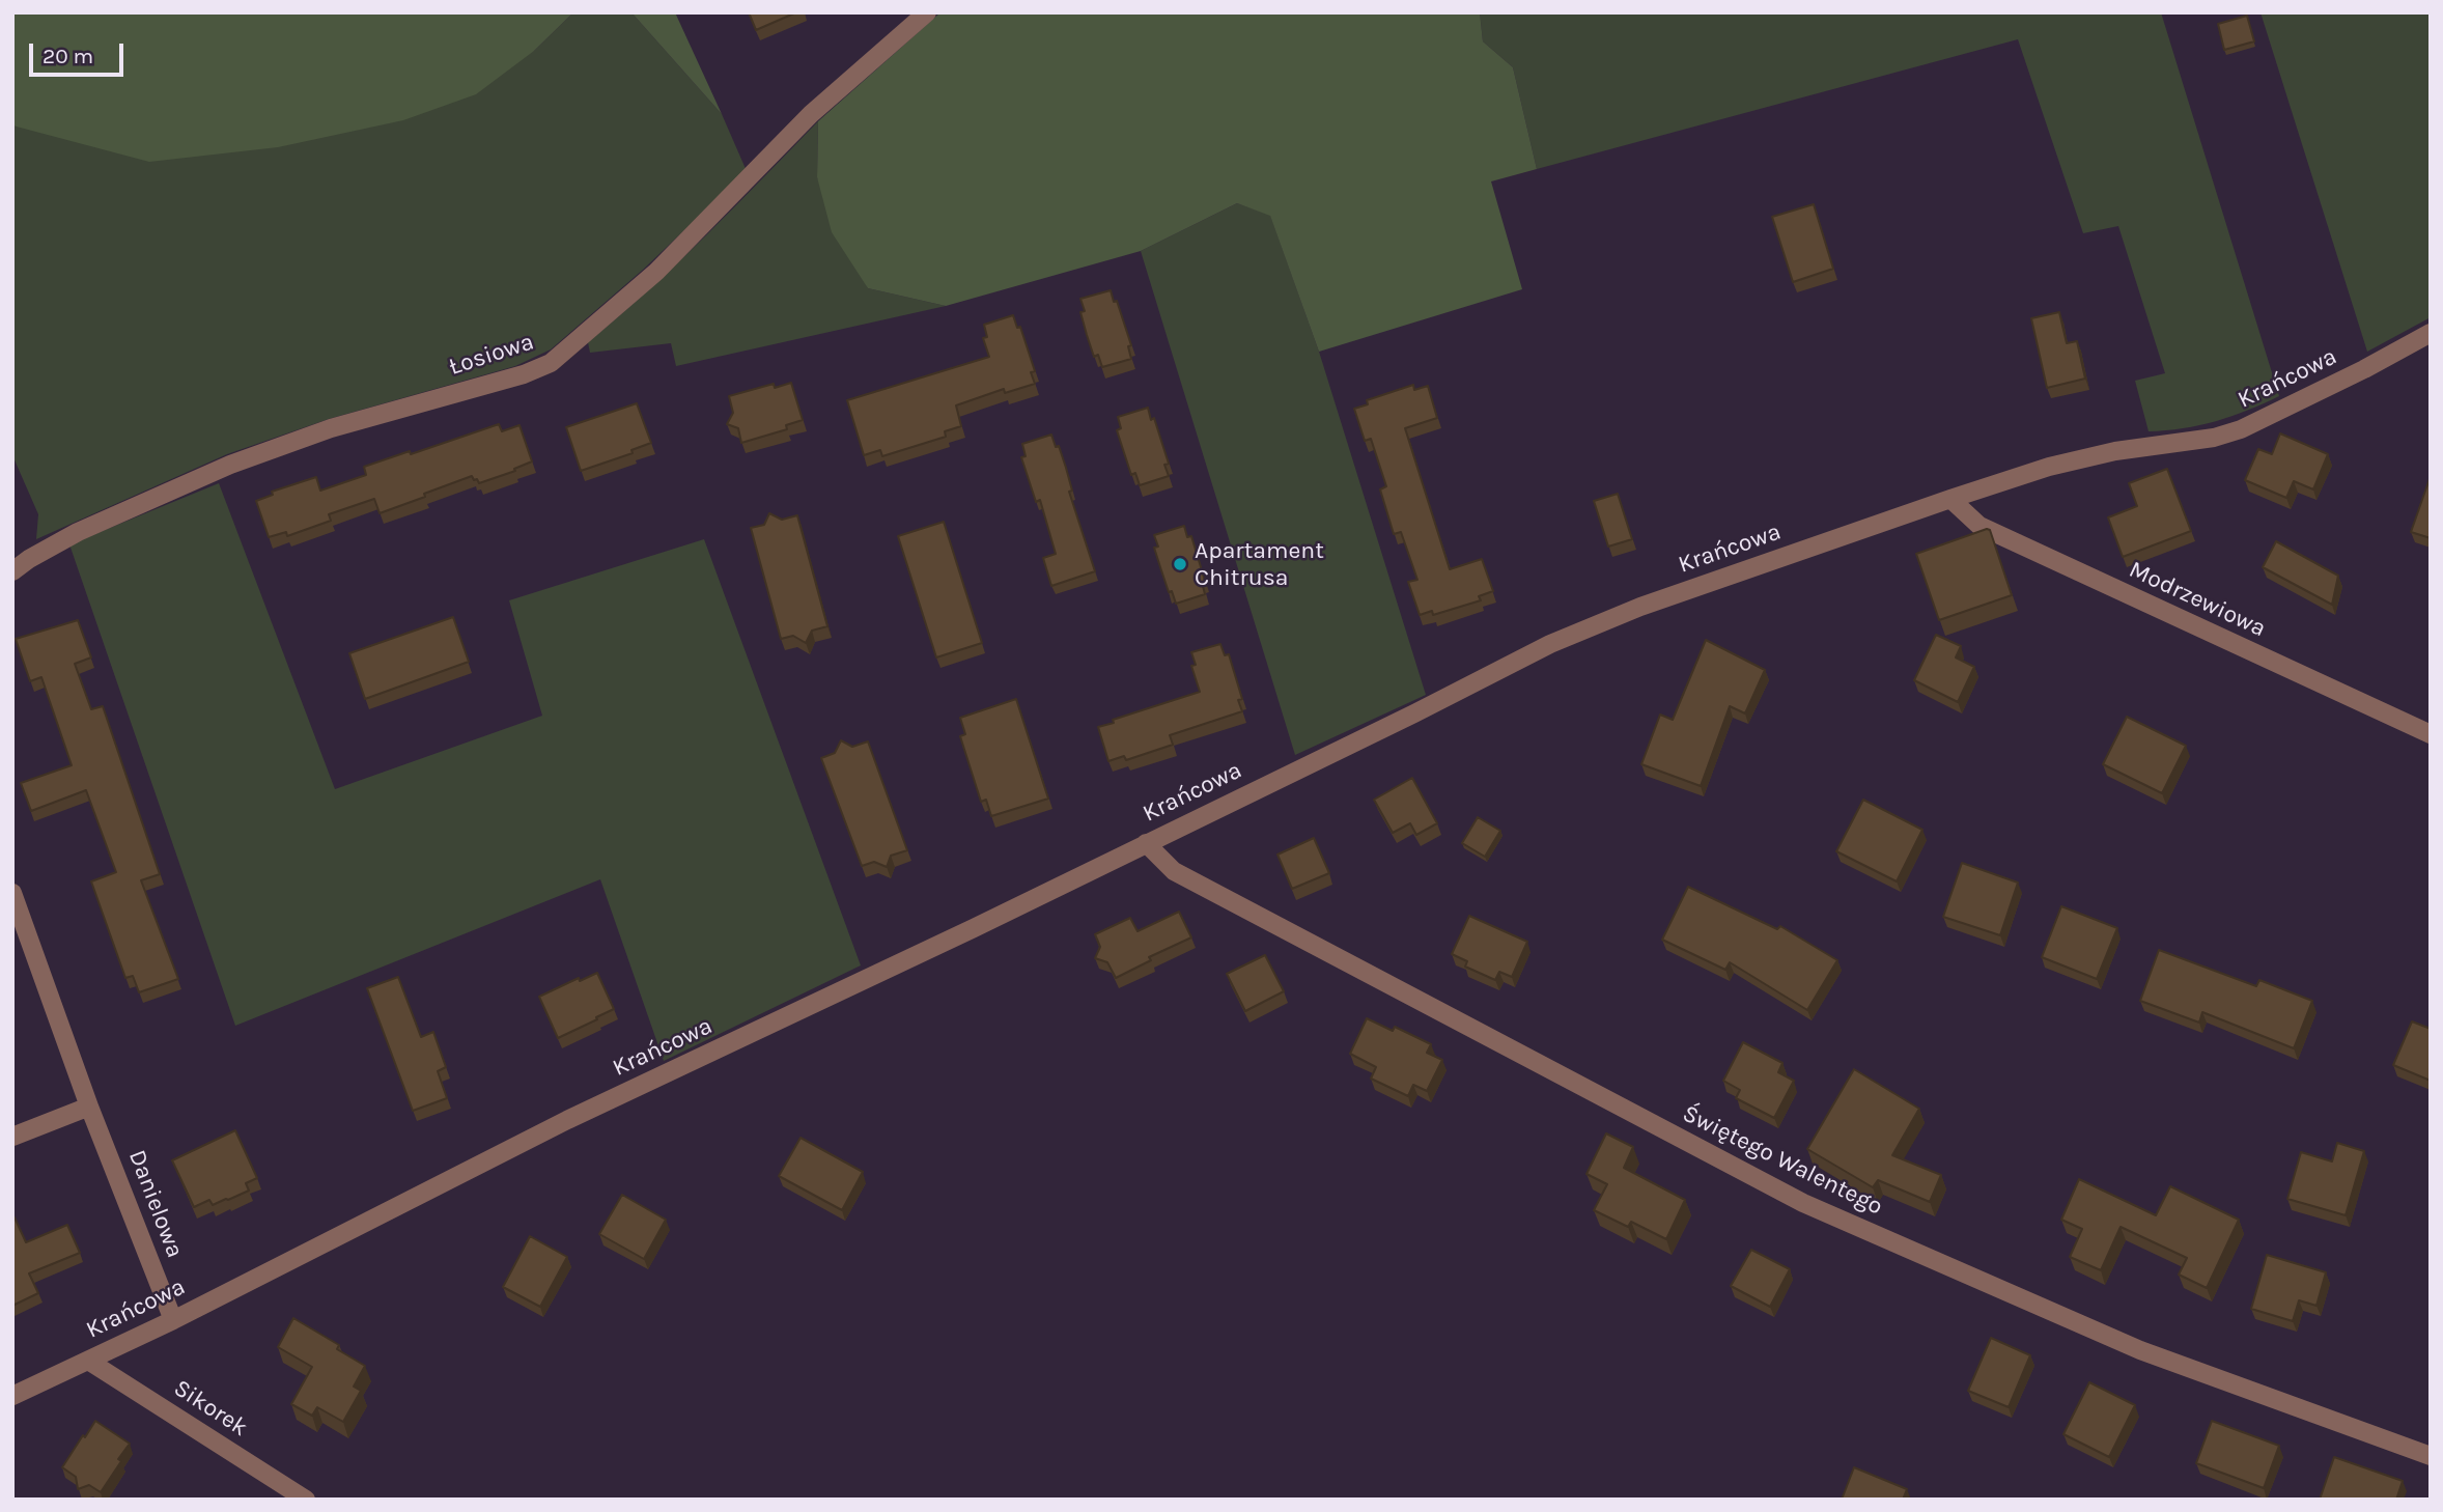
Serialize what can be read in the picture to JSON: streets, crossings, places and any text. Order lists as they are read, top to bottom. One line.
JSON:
{"streets":{"street":["Łosiowa","Krańcowa","Modrzewiowa","Świętego Walentego","Danielowa","Sikorek"]},"crossings":[["Krańcowa","Modrzewiowa"],["Krańcowa","Świętego Walentego"],["Krańcowa","Danielowa"],["Krańcowa","Sikorek"]],"places":["Apartament Chitrusa"],"scale_bar":"20 m"}
